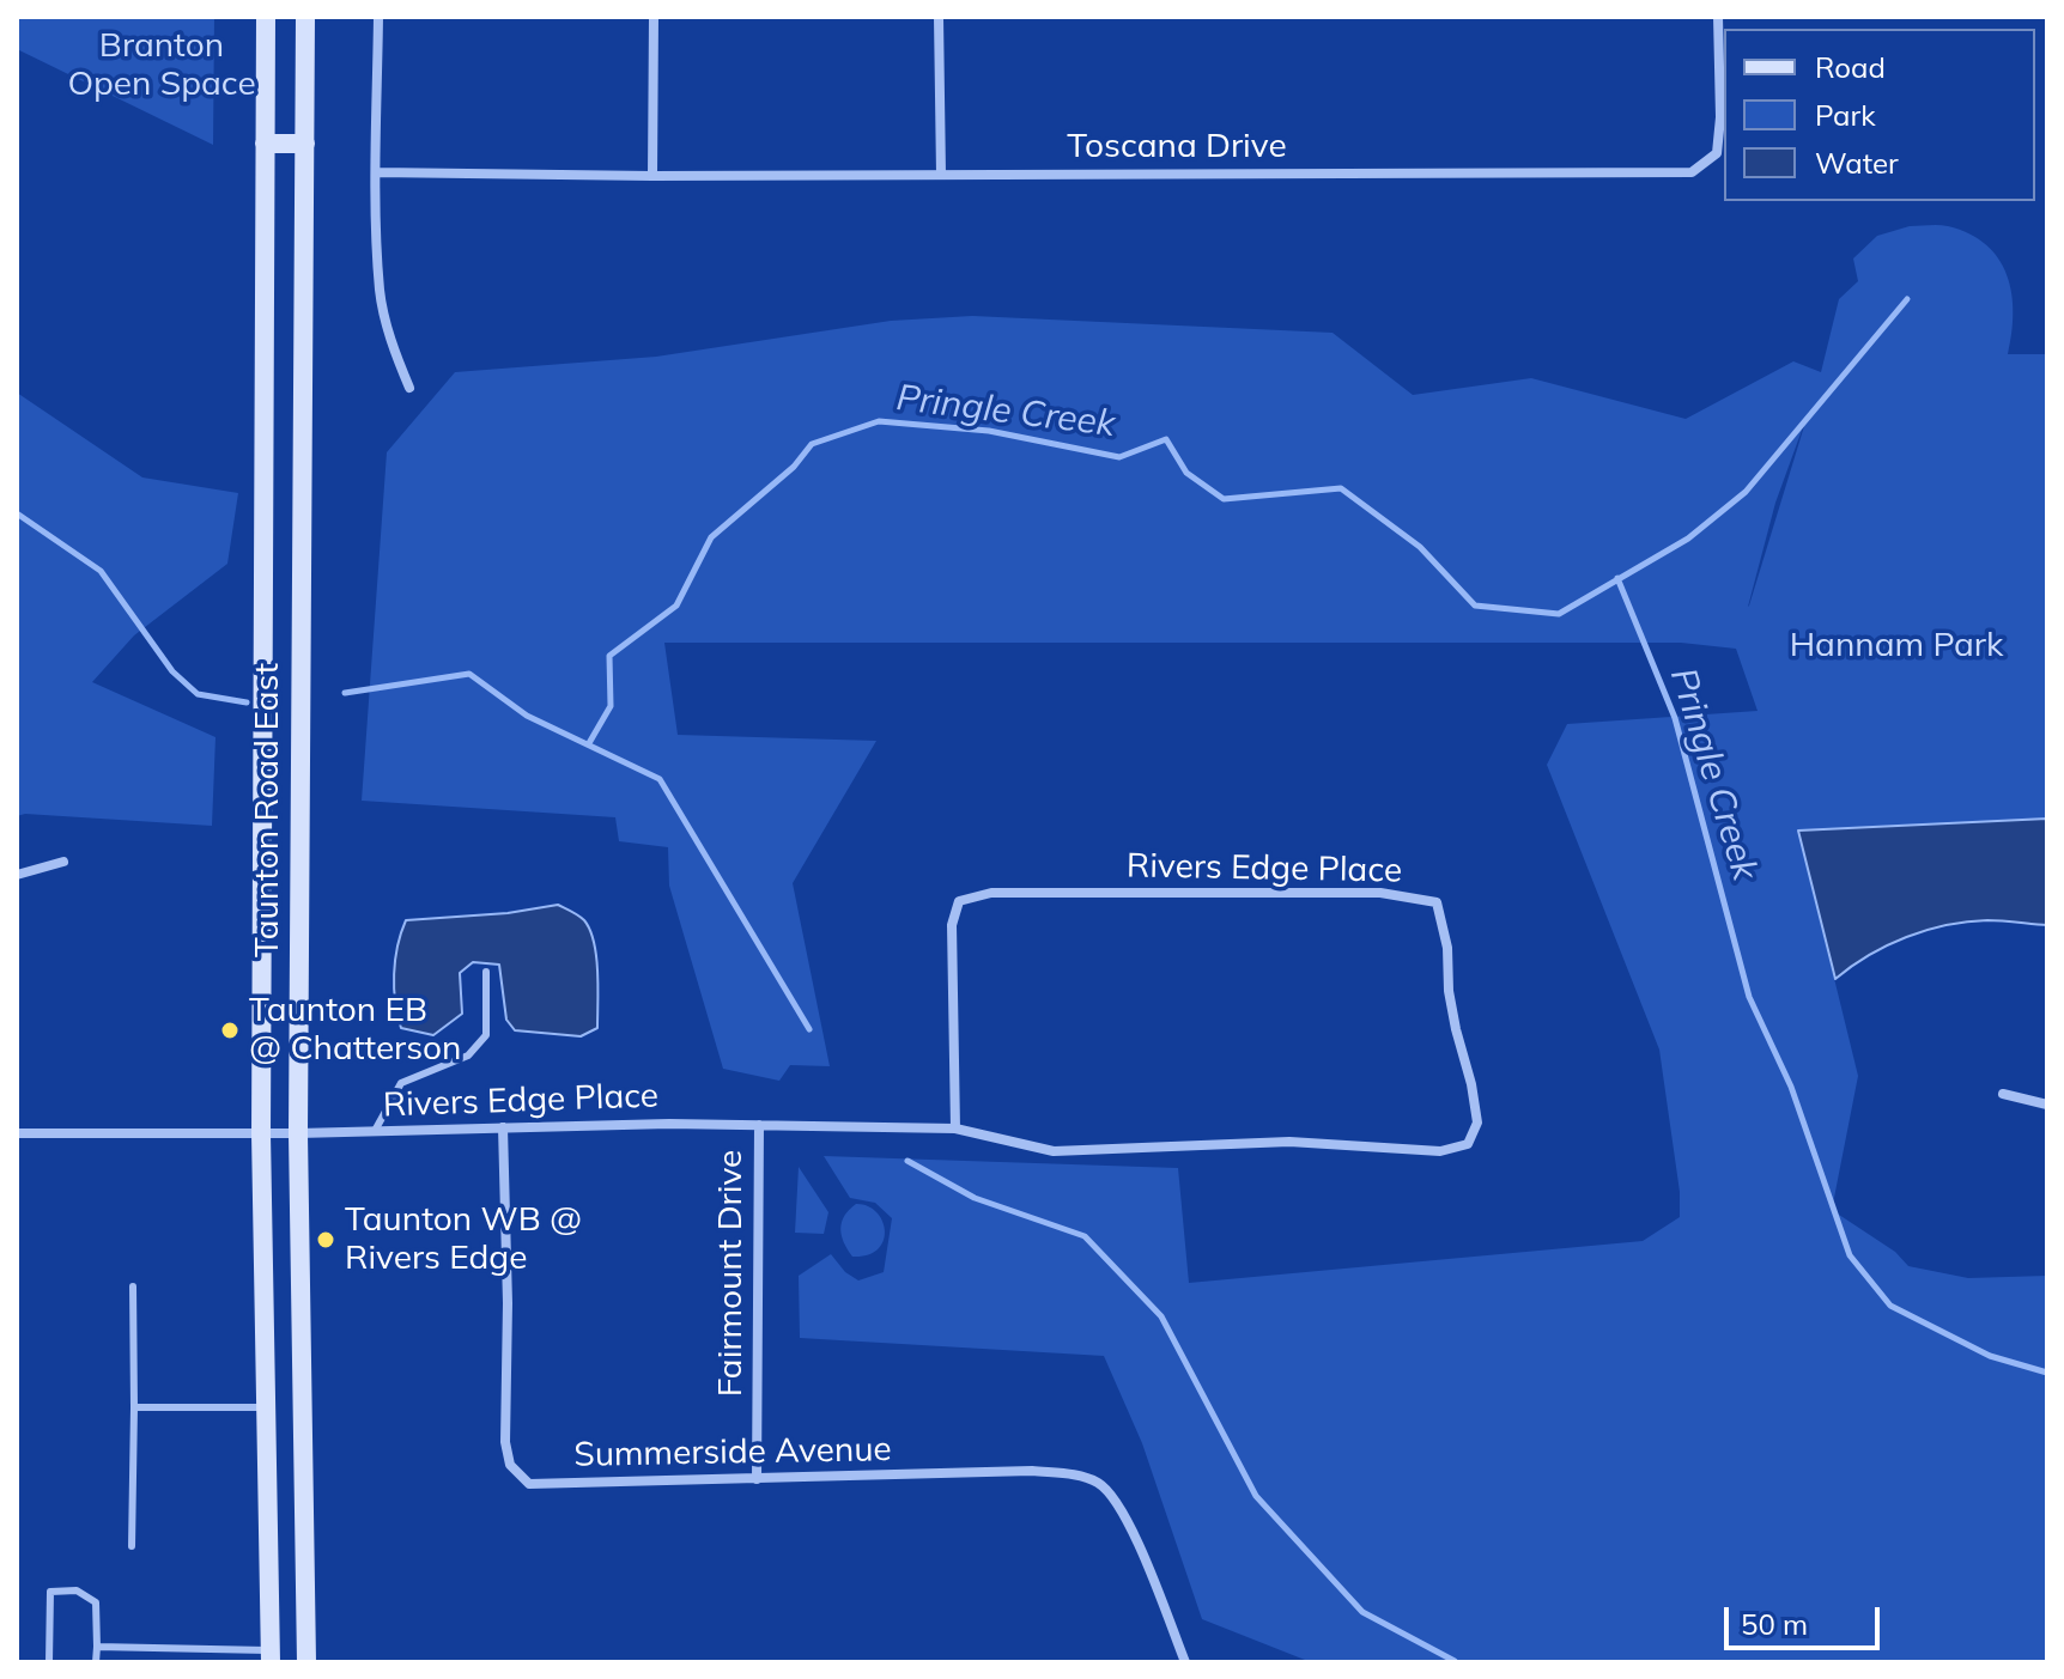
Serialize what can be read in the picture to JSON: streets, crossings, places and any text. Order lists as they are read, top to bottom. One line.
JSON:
{"streets":{"main road":["Taunton Road East"],"street":["Toscana Drive","Rivers Edge Place","Fairmount Drive","Summerside Avenue"]},"crossings":[["Taunton Road East","Rivers Edge Place"],["Rivers Edge Place","Fairmount Drive"],["Rivers Edge Place","Summerside Avenue"],["Fairmount Drive","Summerside Avenue"]],"water":["Pringle Creek"],"parks":["Branton Open Space","Hannam Park"],"places":["Taunton EB @ Chatterson","Taunton WB @ Rivers Edge"],"legend":["Road","Park","Water"],"scale_bar":"50 m"}
